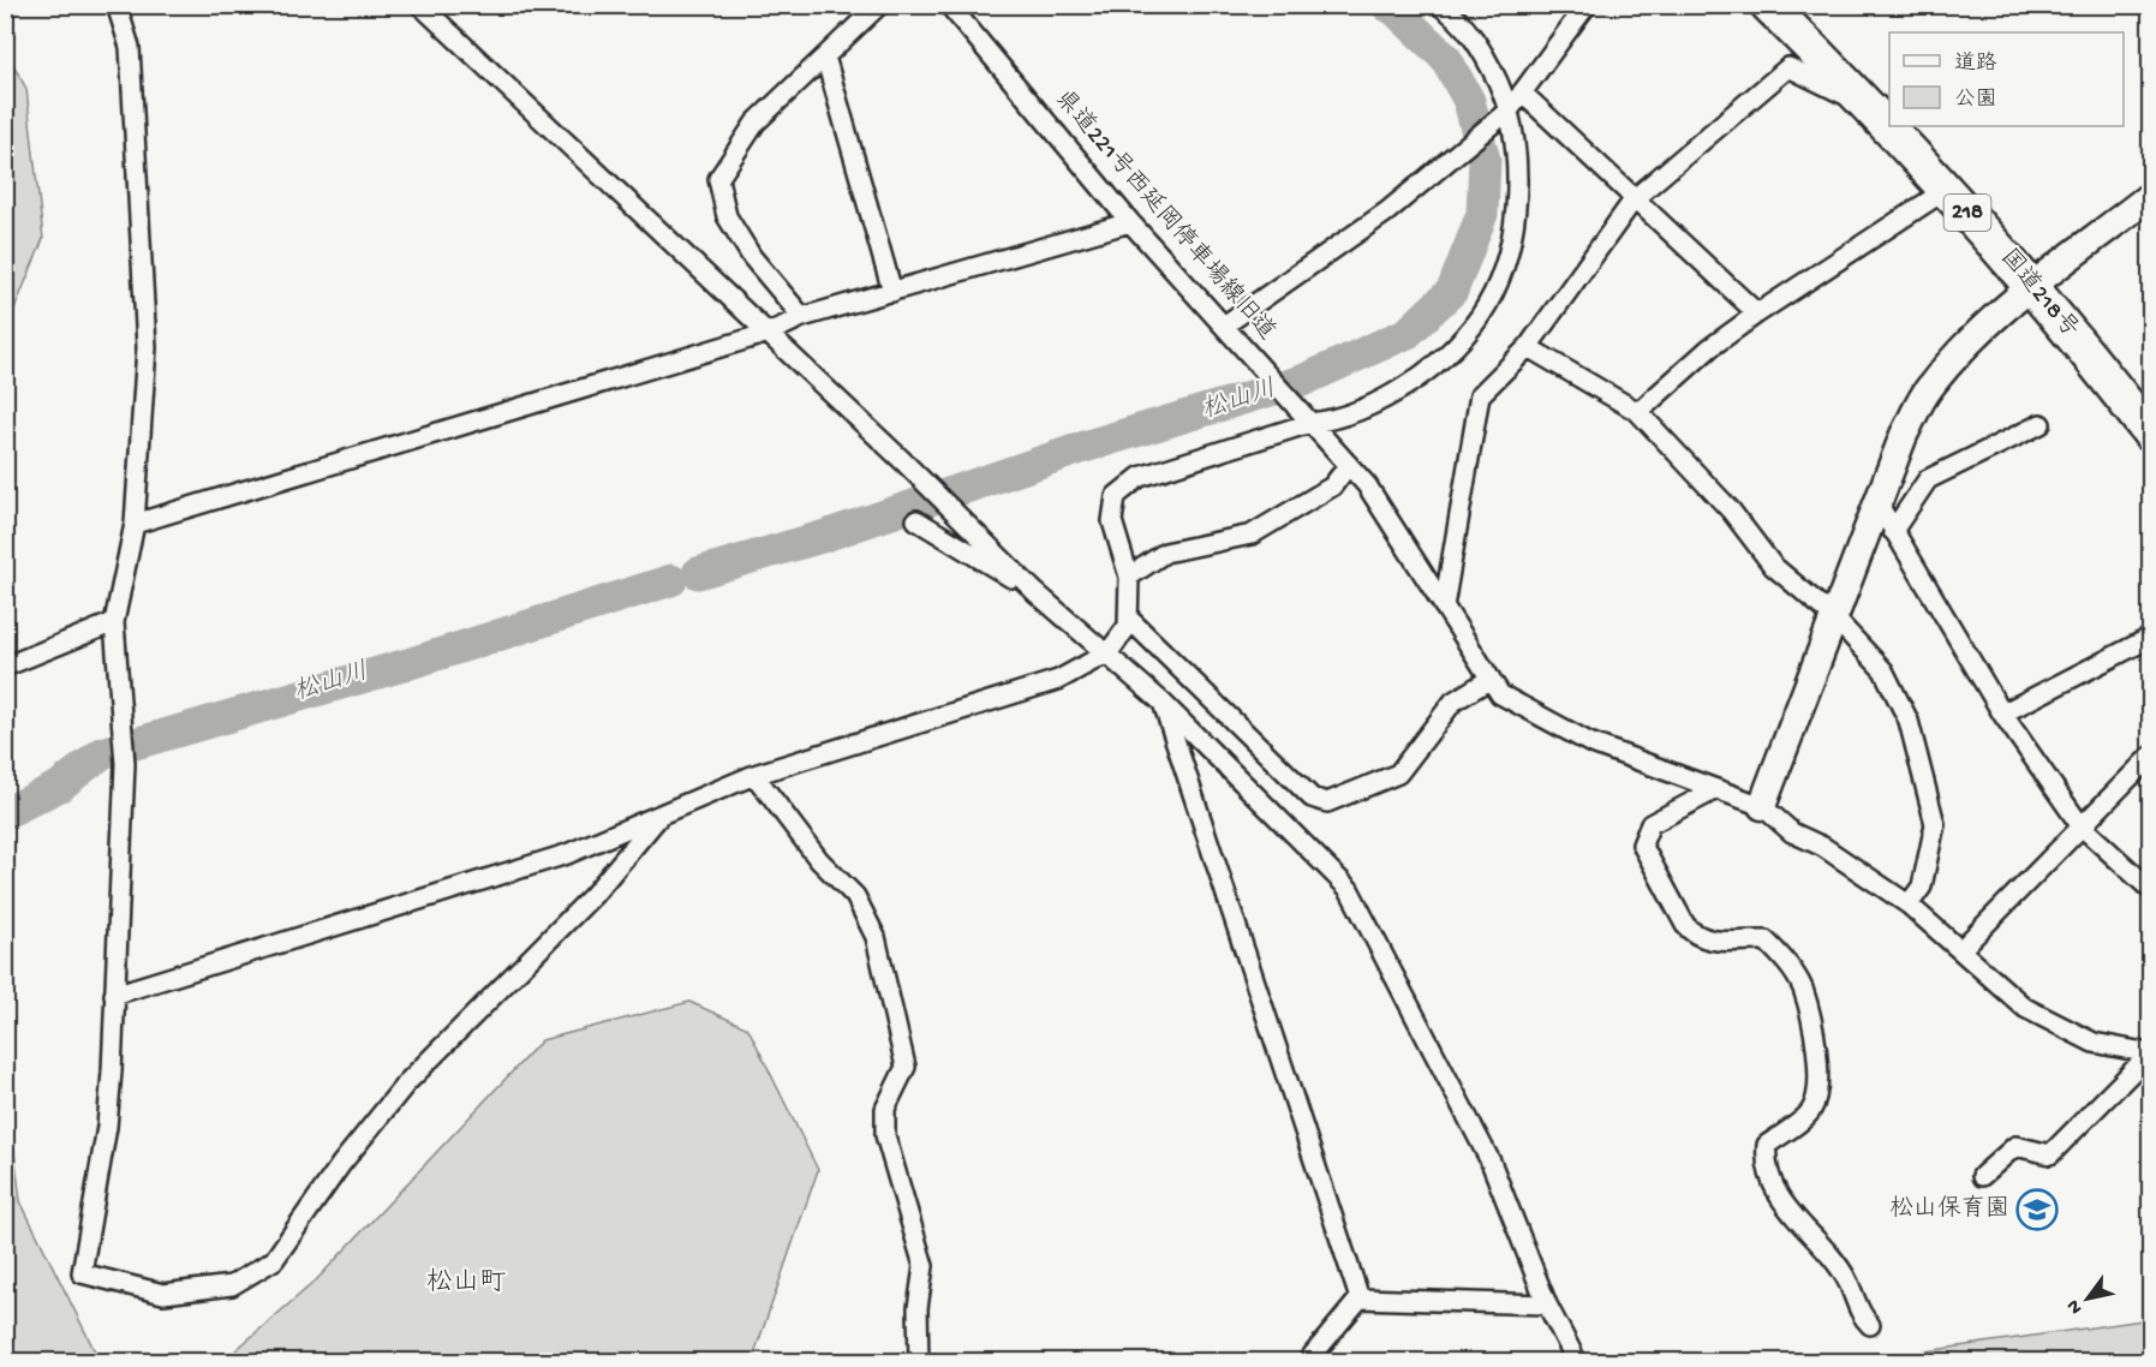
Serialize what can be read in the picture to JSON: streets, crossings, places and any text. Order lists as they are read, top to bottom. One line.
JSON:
{"streets":{"highway":["218","国道218号"],"street":["県道221号西延岡停車場線旧道"]},"districts":["松山町"],"water":["松山川"],"places":{"school or university":["松山保育園"]},"legend":["道路","公園"],"north":"bottom left"}
